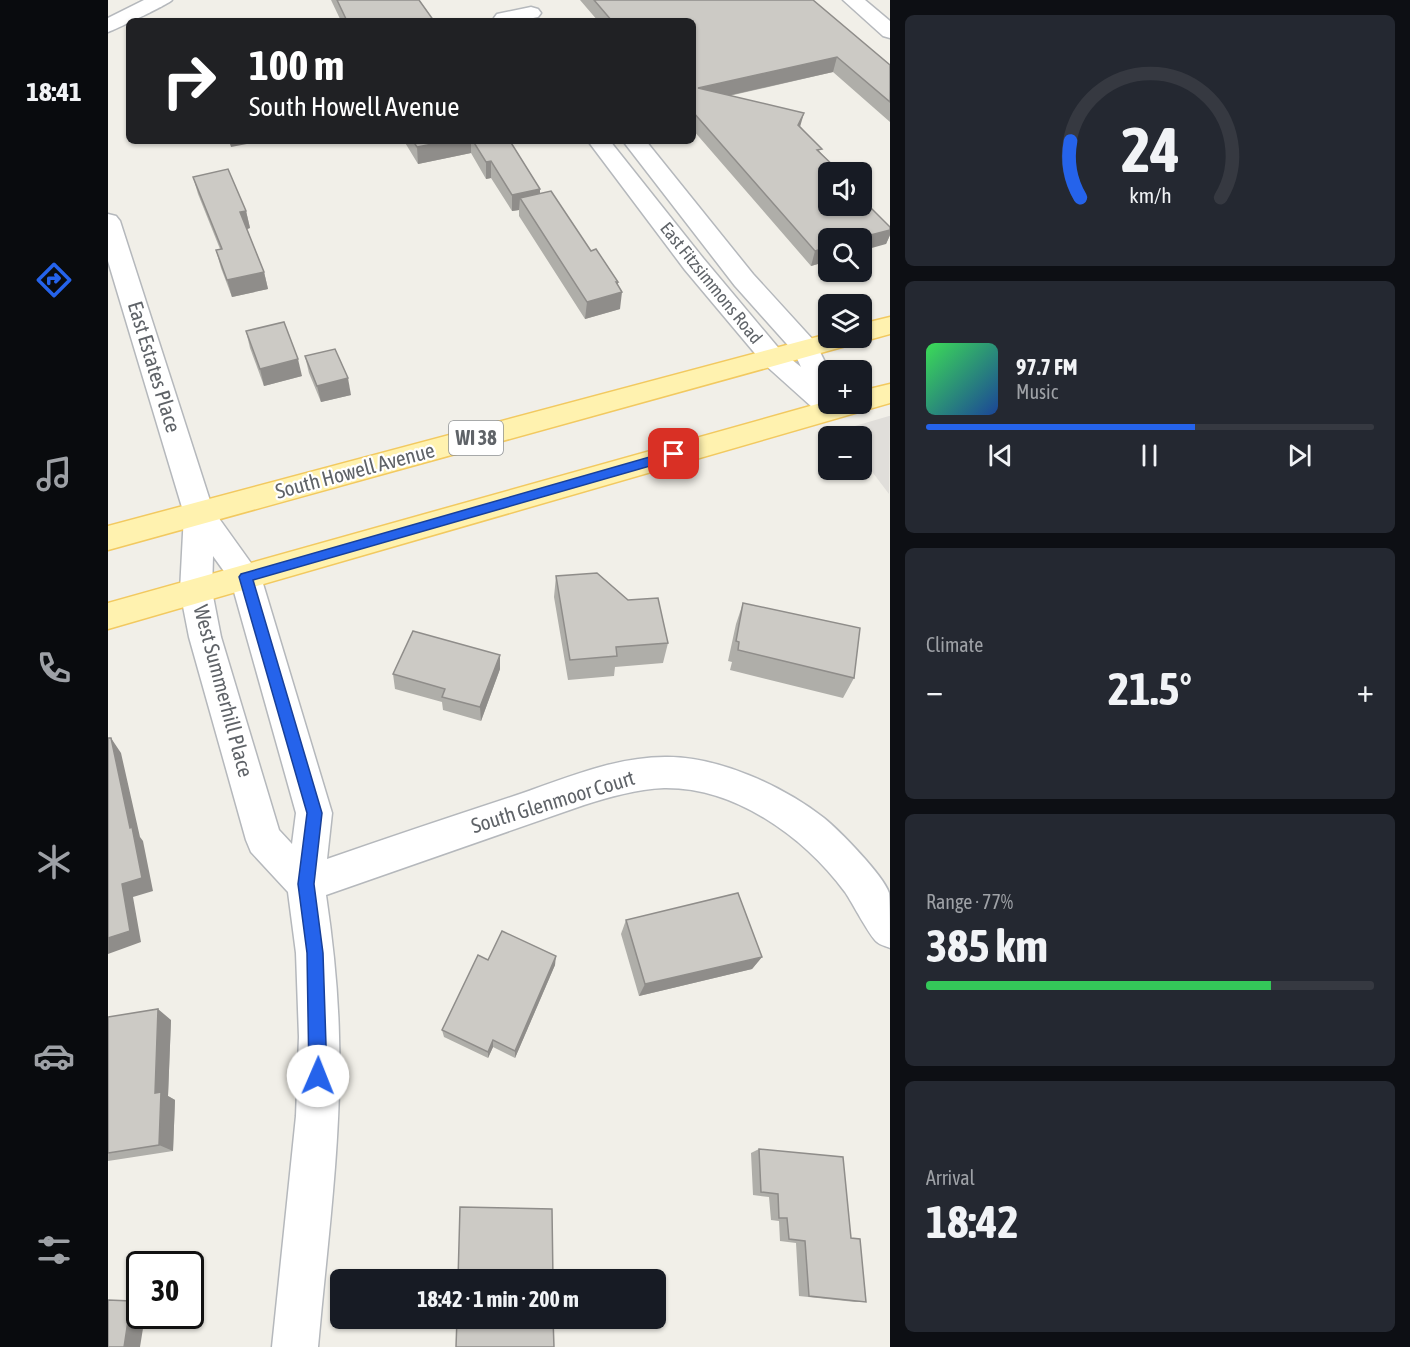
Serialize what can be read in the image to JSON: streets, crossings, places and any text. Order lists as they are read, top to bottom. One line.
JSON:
{"streets":{"main road":["WI 38","South Howell Avenue"],"street":["East Fitzsimmons Road","East Estates Place","West Summerhill Place","South Glenmoor Court"]},"crossings":[["East Fitzsimmons Road","South Howell Avenue"],["East Estates Place","South Howell Avenue"],["East Estates Place","West Summerhill Place"],["South Howell Avenue","West Summerhill Place"],["West Summerhill Place","South Glenmoor Court"]],"page":{"tabs":"18:41","turn":["100 m","South Howell Avenue"],"map_buttons":["+","−"],"song":["97.7 FM","Music"],"tile":["Climate",["Range · 77%","385 km"],["Arrival","18:42"]],"heat":["−","21.5°","+"],"limit":"30","trip":"18:42 · 1 min · 200 m","gauge":["24","km/h"]}}
